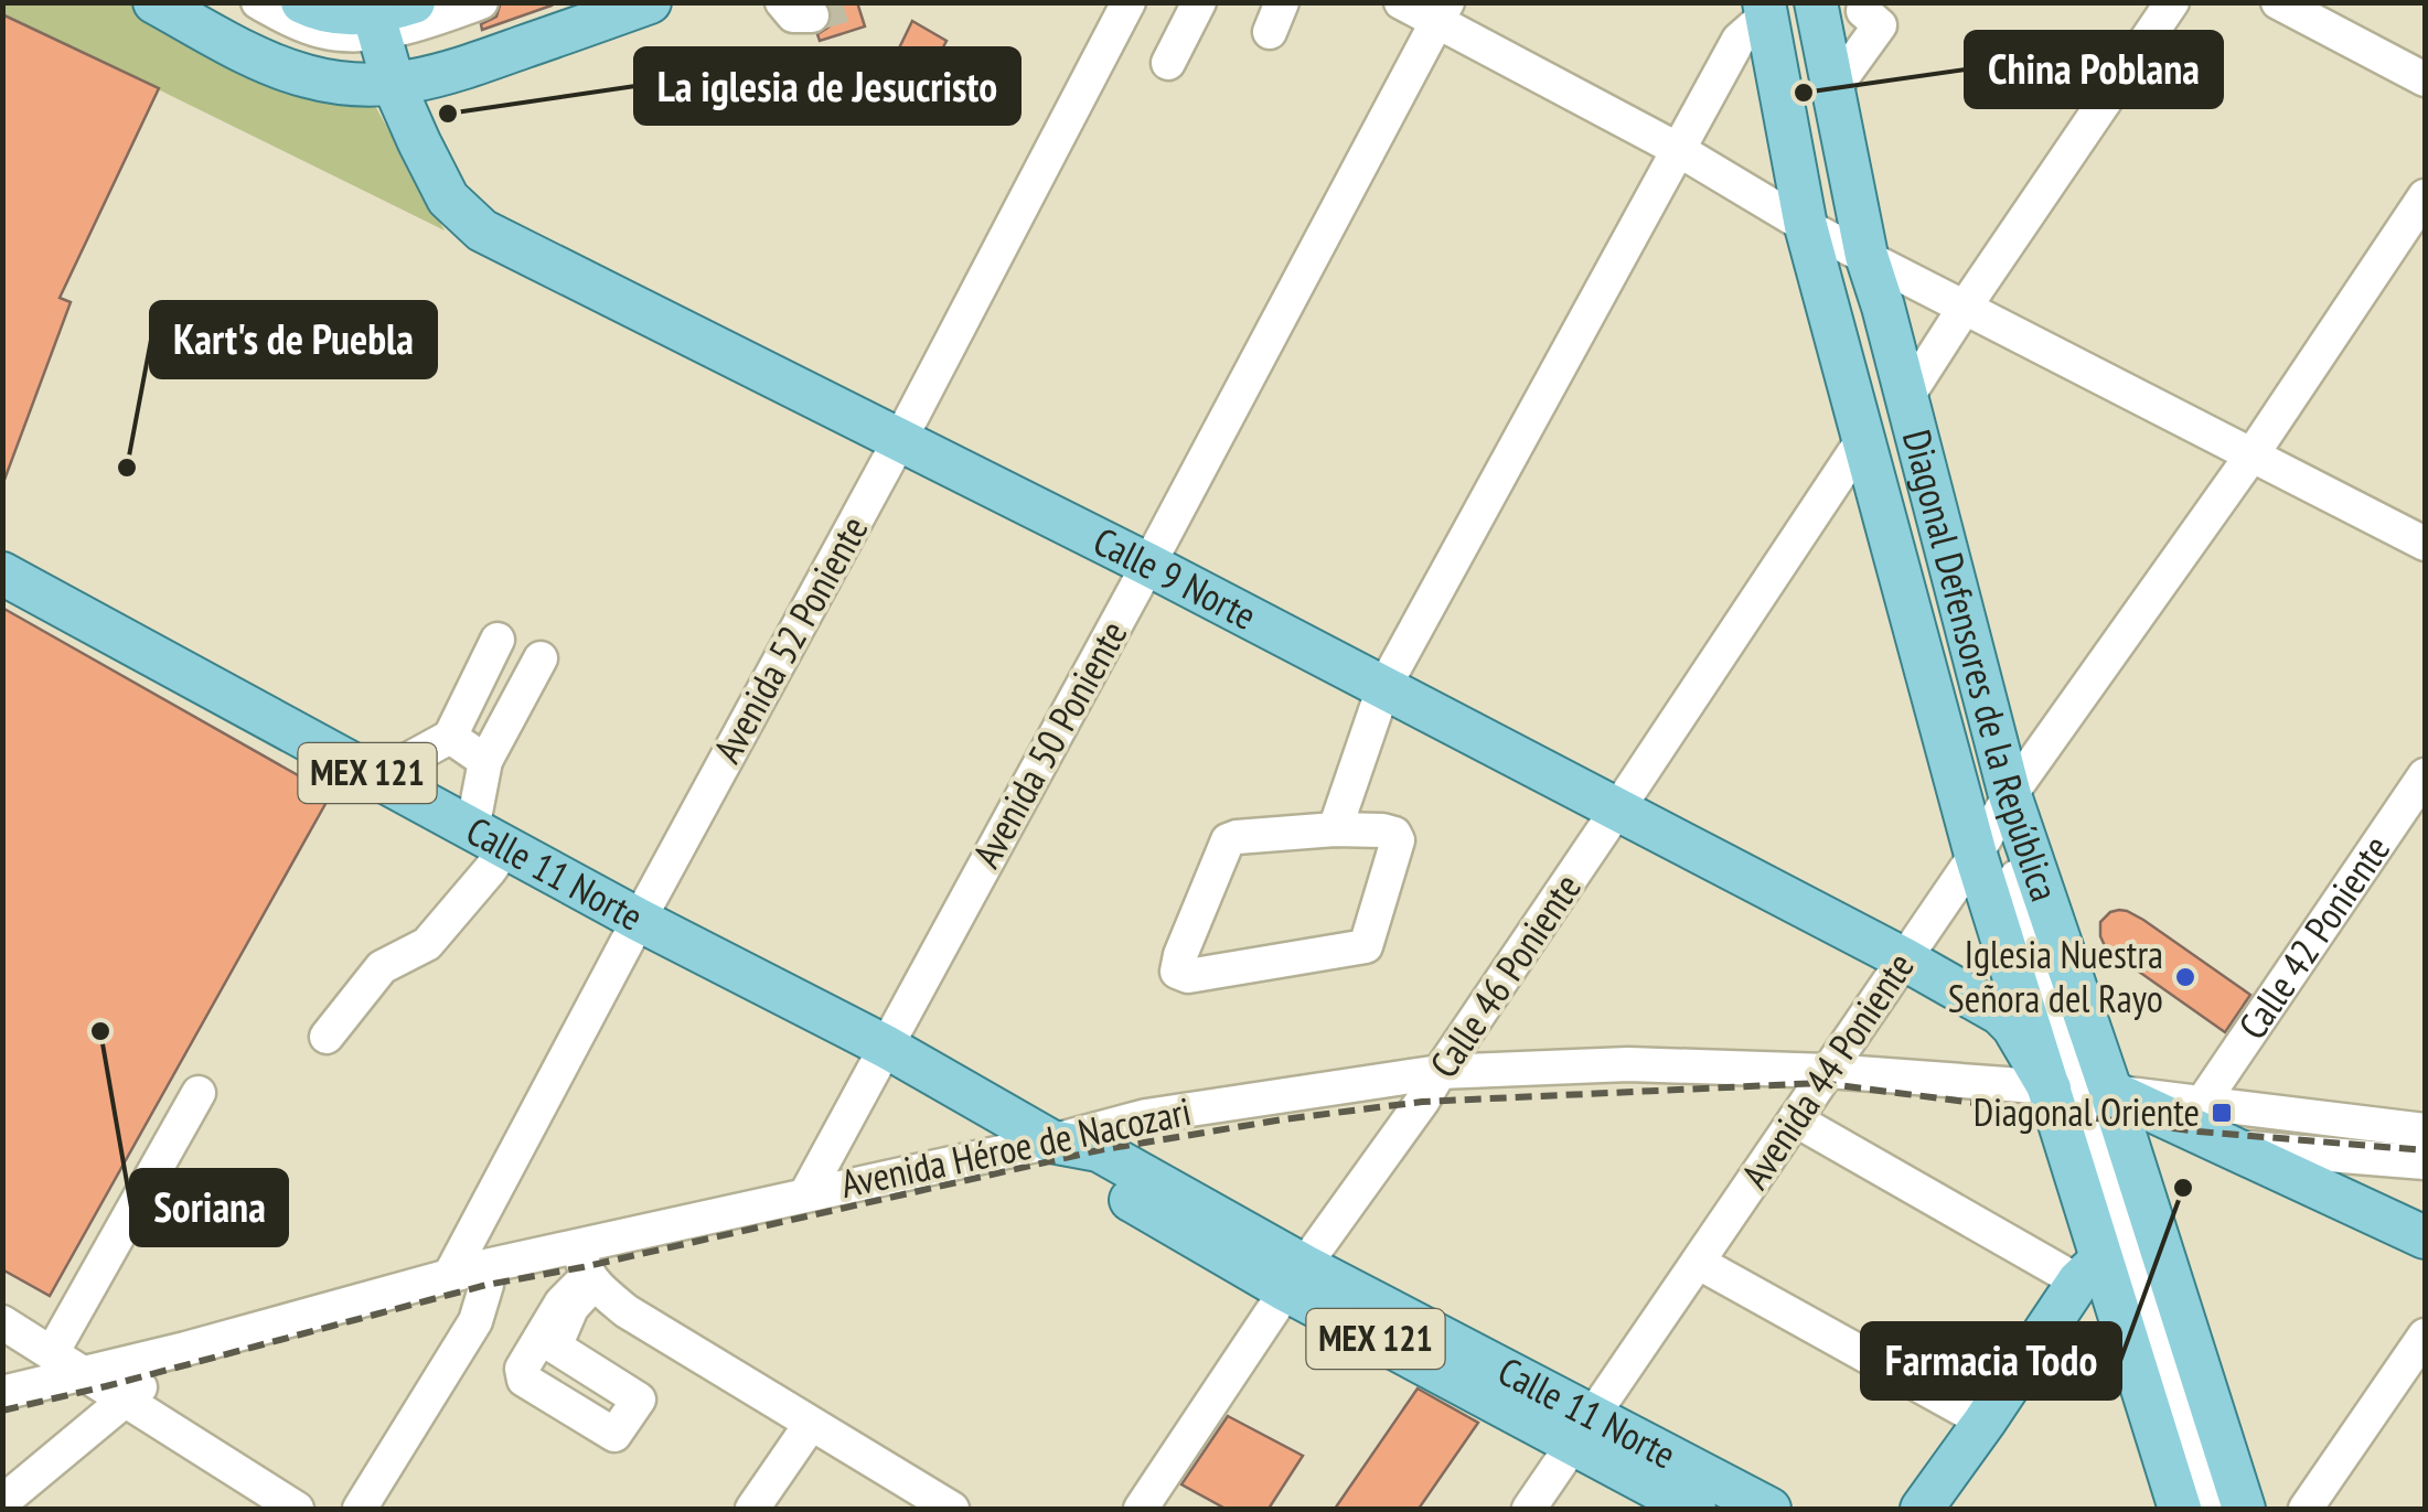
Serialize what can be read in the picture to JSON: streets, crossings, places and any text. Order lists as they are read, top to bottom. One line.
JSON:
{"streets":{"main road":["Calle 9 Norte","Diagonal Defensores de la República","MEX 121","Calle 11 Norte"],"street":["Avenida 52 Poniente","Avenida 50 Poniente","Calle 42 Poniente","Calle 46 Poniente","Avenida 44 Poniente","Avenida Héroe de Nacozari"]},"crossings":[["Calle 9 Norte","Avenida 52 Poniente"],["Calle 9 Norte","Diagonal Defensores de la República"],["Calle 9 Norte","Avenida 50 Poniente"],["Calle 9 Norte","Calle 46 Poniente"],["Calle 9 Norte","Avenida 44 Poniente"],["Calle 9 Norte","Avenida Héroe de Nacozari"],["Avenida 52 Poniente","Calle 11 Norte"],["Avenida 52 Poniente","Avenida Héroe de Nacozari"],["Diagonal Defensores de la República","Calle 46 Poniente"],["Diagonal Defensores de la República","Avenida 44 Poniente"],["Diagonal Defensores de la República","Avenida Héroe de Nacozari"],["Avenida 50 Poniente","Calle 11 Norte"],["Avenida 50 Poniente","Avenida Héroe de Nacozari"],["Calle 11 Norte","Calle 46 Poniente"],["Calle 11 Norte","Avenida 44 Poniente"],["Calle 11 Norte","Avenida Héroe de Nacozari"],["Calle 42 Poniente","Avenida Héroe de Nacozari"],["Calle 46 Poniente","Avenida Héroe de Nacozari"],["Avenida 44 Poniente","Avenida Héroe de Nacozari"]],"places":{"other":["China Poblana","La iglesia de Jesucristo","Kart's de Puebla","Iglesia Nuestra Señora del Rayo","Soriana","Farmacia Todo"],"transit":["Diagonal Oriente"]}}
